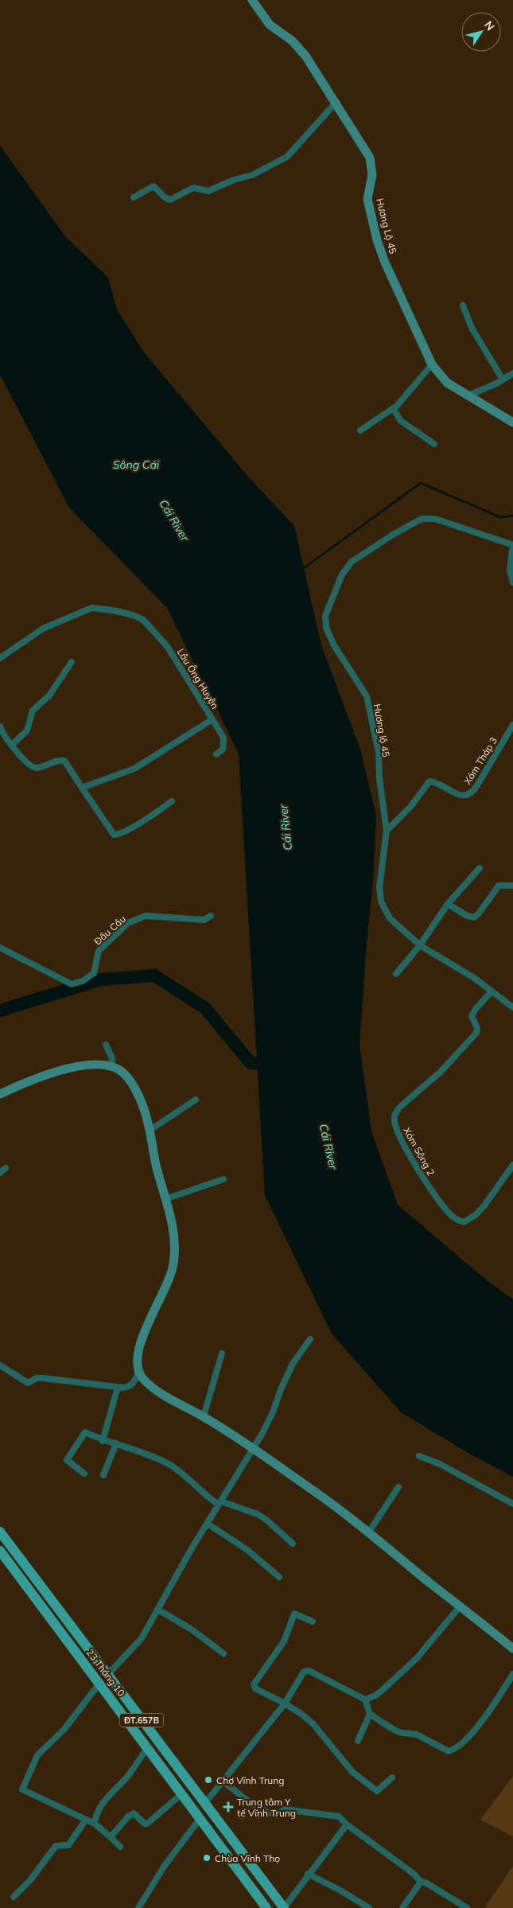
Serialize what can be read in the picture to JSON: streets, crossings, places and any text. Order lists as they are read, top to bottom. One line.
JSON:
{"streets":{"main road":["23 Tháng 10","ĐT.657B"],"street":["Hương Lộ 45","Lầu Ông Huyện","Hương lộ 45","Xóm Tháp 3","Đầu Cầu","Xóm Sông 2"]},"crossings":[["Hương lộ 45","Xóm Tháp 3"],["Hương lộ 45","Xóm Sông 2"]],"water":["Sông Cái","Cái River"],"places":{"other":["Chợ Vĩnh Trung","Chùa Vĩnh Thọ"],"health":["Trung tâm Y tế Vĩnh Trung"]},"north":"top right"}
